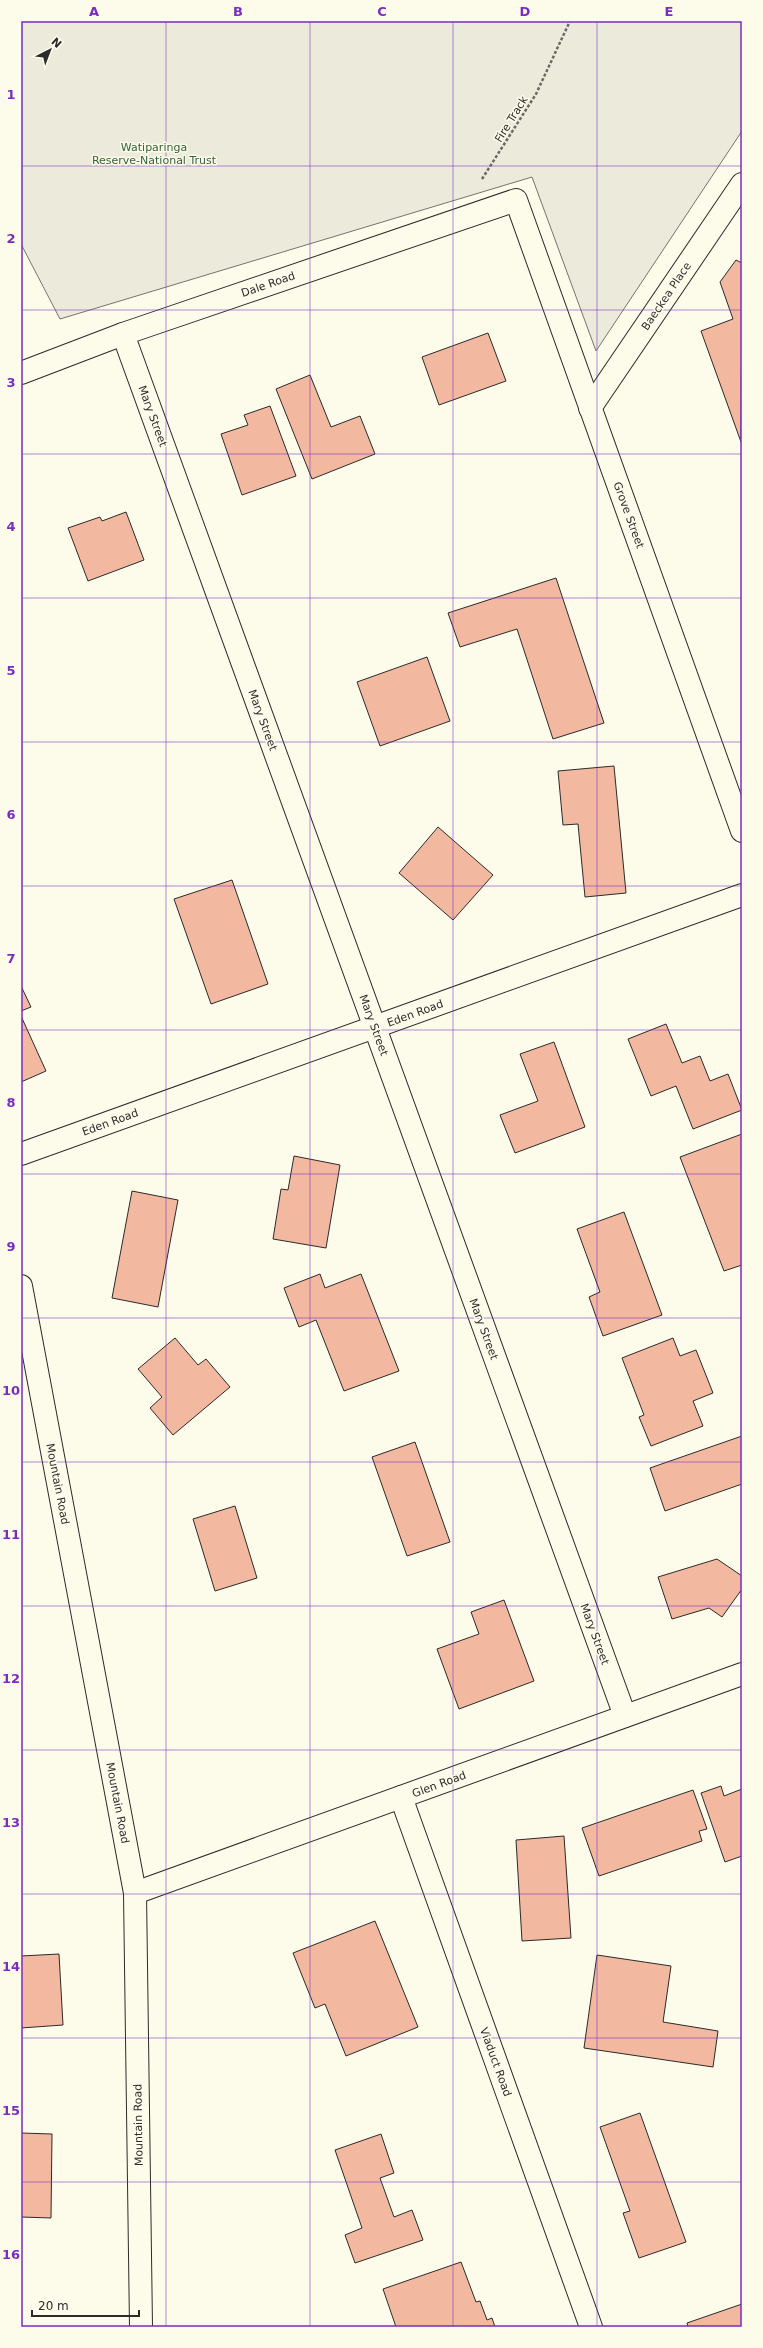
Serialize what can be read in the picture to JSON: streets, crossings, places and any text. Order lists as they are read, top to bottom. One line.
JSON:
{"streets":{"street":["Dale Road","Baeckea Place","Mary Street","Grove Street","Eden Road","Mountain Road","Glen Road","Viaduct Road"],"path":["Fire Track"]},"crossings":[["Dale Road","Mary Street"],["Dale Road","Grove Street"],["Baeckea Place","Grove Street"],["Mary Street","Eden Road"],["Mary Street","Glen Road"],["Mountain Road","Glen Road"],["Glen Road","Viaduct Road"]],"parks":["Watiparinga Reserve-National Trust"],"scale_bar":"20 m","north":"top right","grid":{"columns":["A","B","C","D","E"],"rows":["1","2","3","4","5","6","7","8","9","10","11","12","13","14","15","16"]}}
